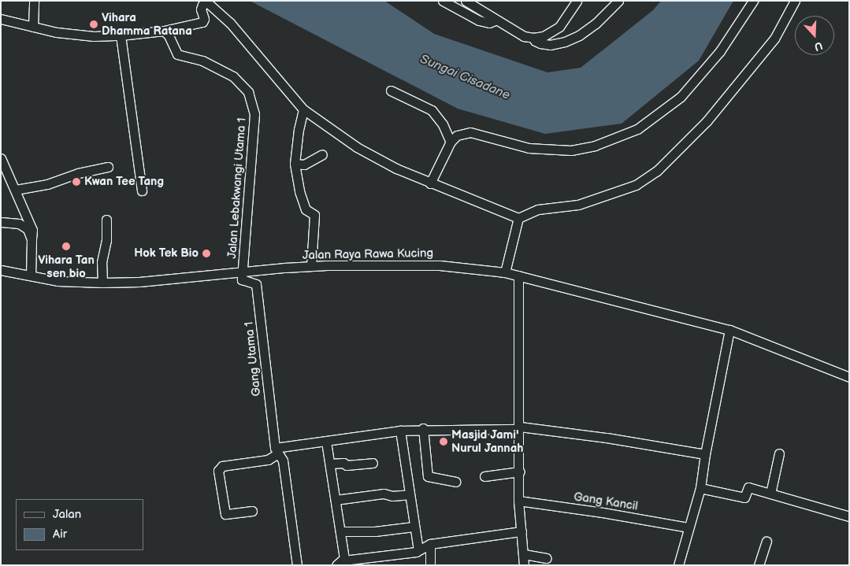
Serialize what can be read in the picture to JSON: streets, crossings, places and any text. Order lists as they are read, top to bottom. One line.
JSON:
{"streets":{"street":["Jalan Lebakwangi Utama 1","Jalan Raya Rawa Kucing","Gang Utama 1","Gang Kancil"]},"crossings":[["Jalan Lebakwangi Utama 1","Jalan Raya Rawa Kucing"],["Jalan Lebakwangi Utama 1","Gang Utama 1"],["Jalan Raya Rawa Kucing","Gang Utama 1"]],"water":["Sungai Cisadane"],"places":["Vihara Dhamma Ratana","Kwan Tee Tang","Vihara Tan sen bio","Hok Tek Bio","Masjid Jami' Nurul Jannah"],"legend":["Jalan","Air"],"north":"bottom"}
